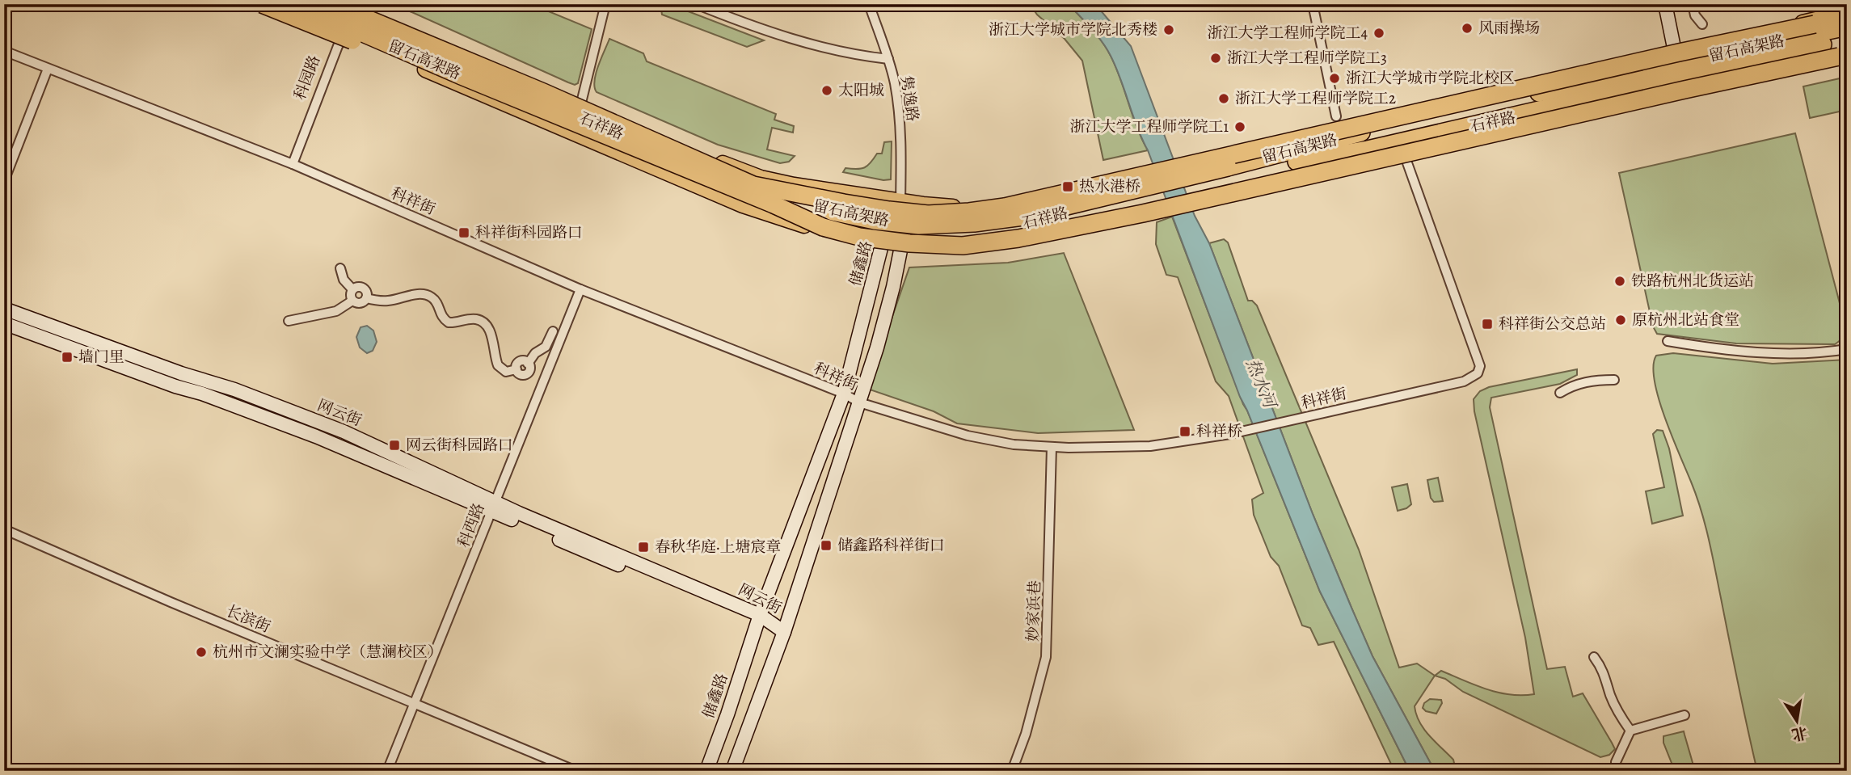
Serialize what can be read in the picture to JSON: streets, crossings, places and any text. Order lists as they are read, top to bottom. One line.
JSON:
{"streets":{"highway":["留石高架路"],"main road":["石祥路"],"street":["科园路","隽逸路","科祥街","储鑫路","网云街","科西路","妙家浜巷","长滨街"]},"crossings":[["科园路","石祥路"],["科园路","科祥街"],["隽逸路","石祥路"],["隽逸路","储鑫路"],["石祥路","科祥街"],["石祥路","储鑫路"],["科祥街","储鑫路"],["科祥街","科西路"],["科祥街","妙家浜巷"],["储鑫路","网云街"],["网云街","科西路"],["科西路","长滨街"]],"water":["热水河"],"places":{"other":["风雨操场","浙江大学城市学院北秀楼","浙江大学工程师学院工4","浙江大学工程师学院工3","浙江大学城市学院北校区","太阳城","浙江大学工程师学院工2","浙江大学工程师学院工1","铁路杭州北货运站","原杭州北站食堂","杭州市文澜实验中学（慧澜校区）"],"transit":["热水港桥","科祥街科园路口","科祥街公交总站","墙门里","科祥桥","网云街科园路口","储鑫路科祥街口","春秋华庭·上塘宸章"]},"north":"bottom"}
